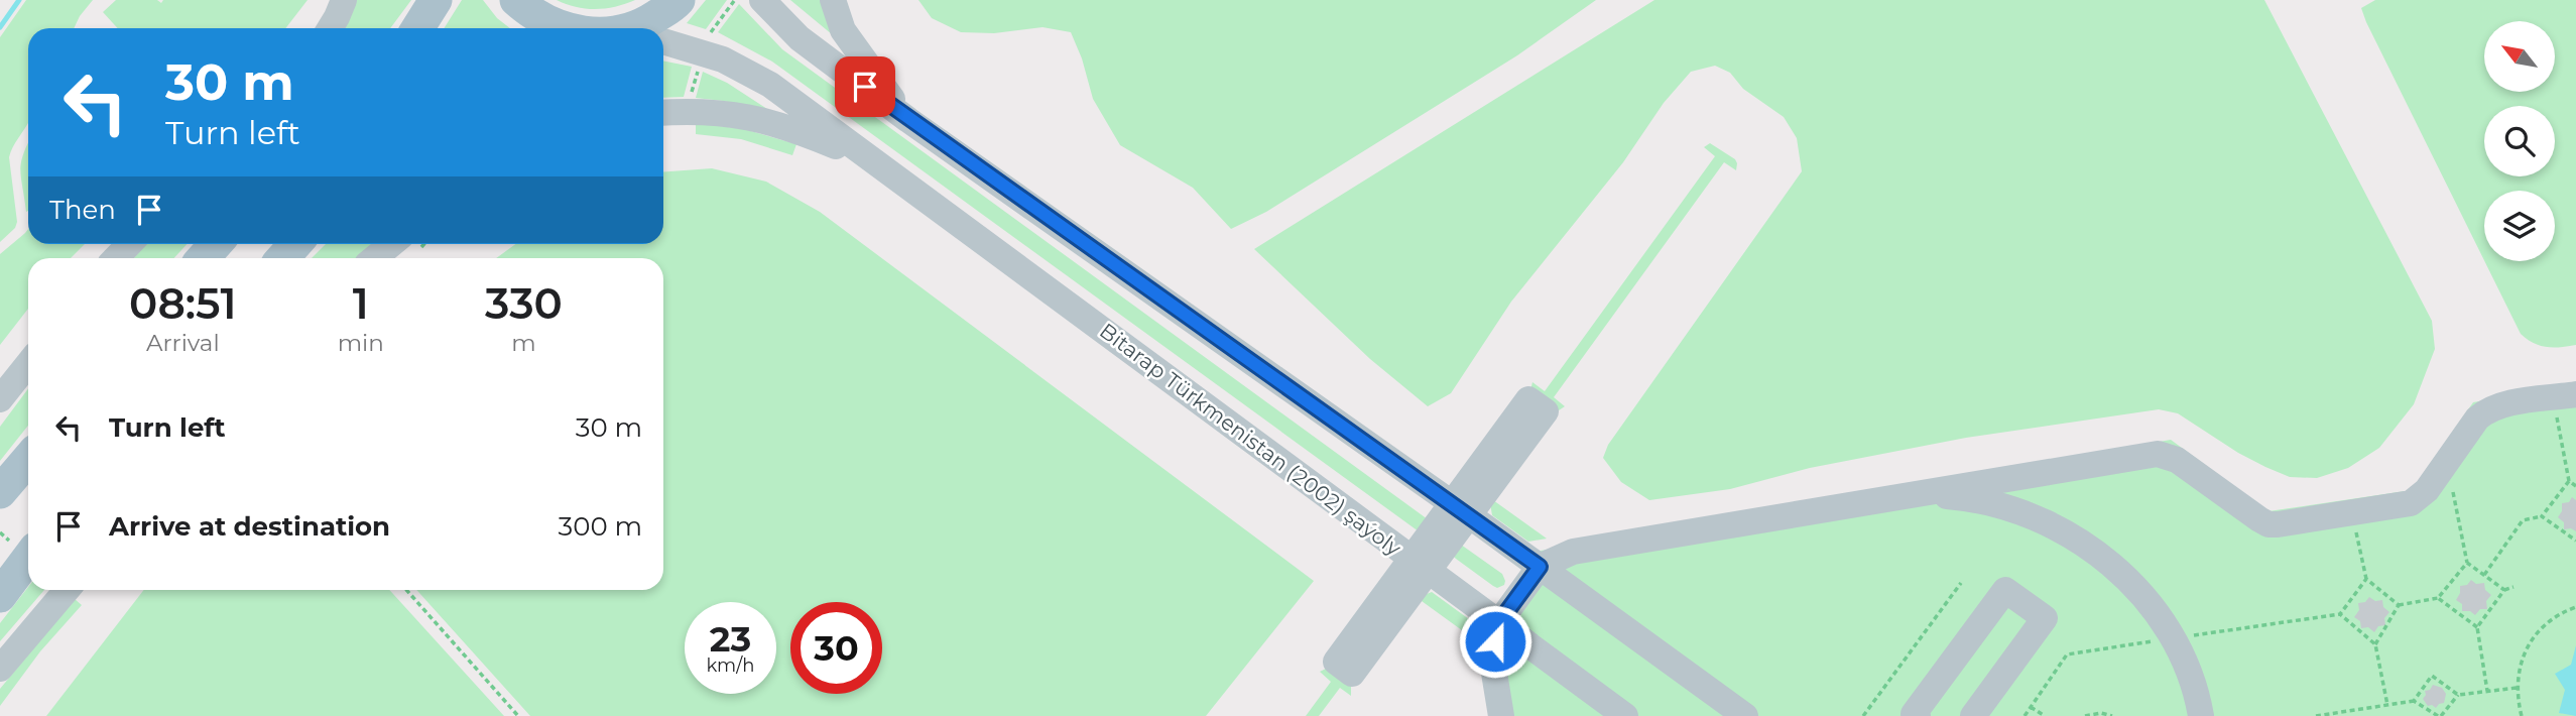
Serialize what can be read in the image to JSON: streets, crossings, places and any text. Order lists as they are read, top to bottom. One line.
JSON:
{"streets":{"street":["Bitarap Türkmenistan (2002) şaýoly"]},"north":"top left","page":{"turn":["30 m","Turn left"],"then":"Then","eta":["08:51","Arrival","1","min","330","m"],"list":[{"name":"Turn left","value":"30 m"},{"name":"Arrive at destination","value":"300 m"}],"speed":"23 km/h","limit":"30"}}
